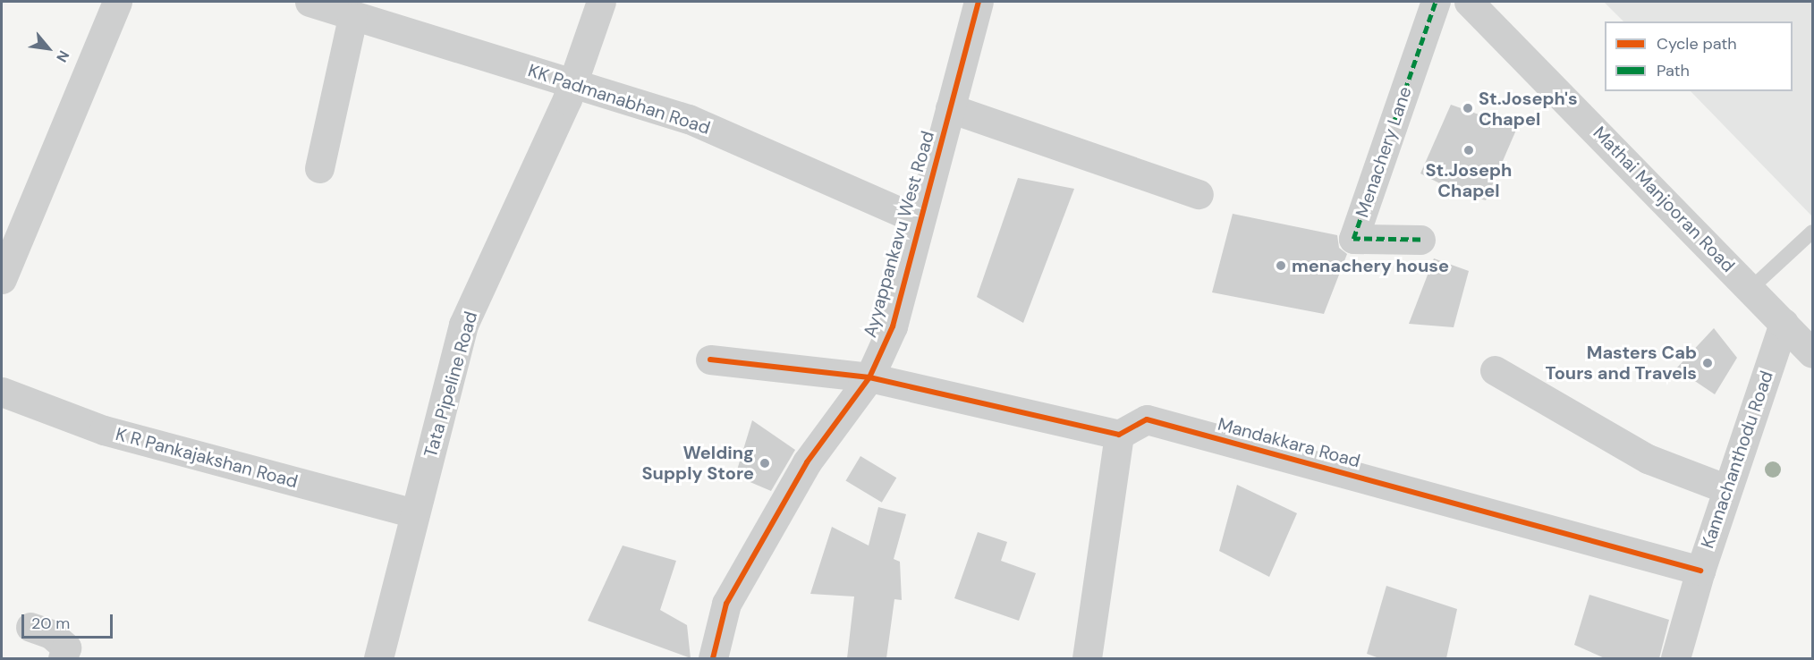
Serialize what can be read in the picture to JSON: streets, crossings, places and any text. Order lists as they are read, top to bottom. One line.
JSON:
{"streets":{"street":["KK Padmanabhan Road","Menachery Lane","Mathai Manjooran Road","Ayyappankavu West Road","Tata Pipeline Road","Mandakkara Road","K R Pankajakshan Road","Kannachanthodu Road"]},"crossings":[["KK Padmanabhan Road","Ayyappankavu West Road"],["KK Padmanabhan Road","Tata Pipeline Road"],["Mathai Manjooran Road","Kannachanthodu Road"],["Tata Pipeline Road","K R Pankajakshan Road"],["Mandakkara Road","Kannachanthodu Road"]],"places":["St.Joseph's Chapel","St.Joseph Chapel","menachery house","Masters Cab Tours and Travels","Welding Supply Store"],"legend":["Cycle path","Path"],"scale_bar":"20 m","north":"bottom right"}
